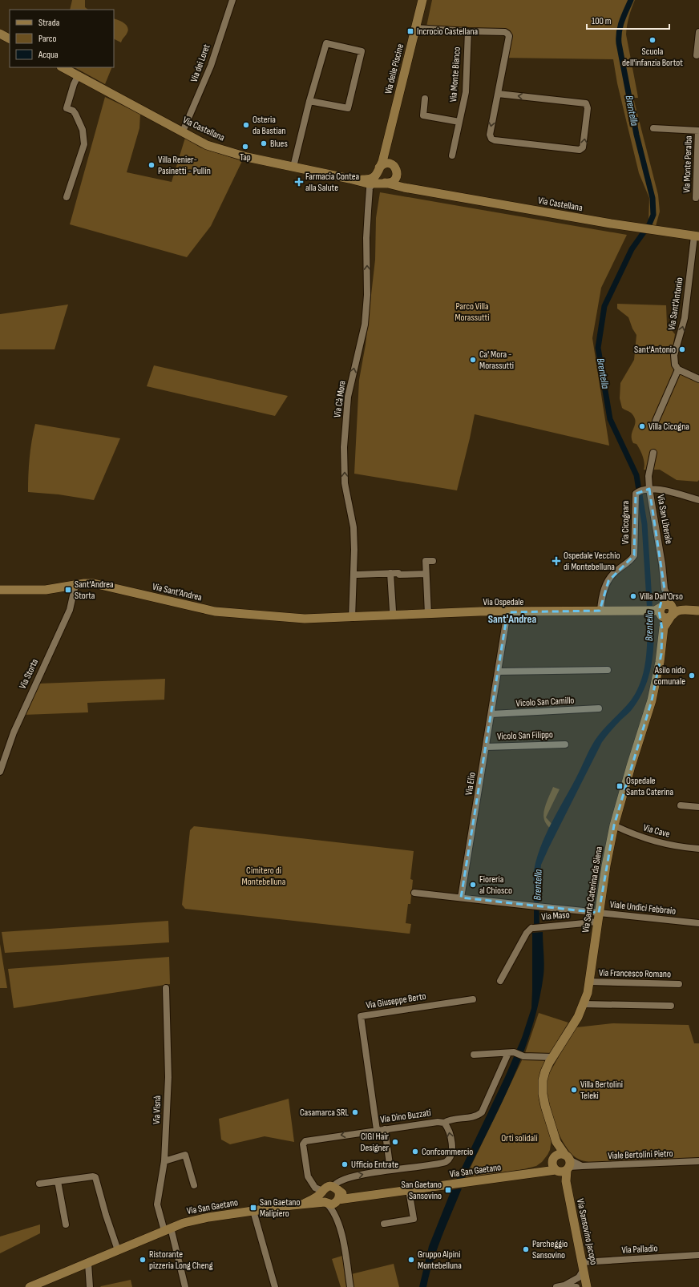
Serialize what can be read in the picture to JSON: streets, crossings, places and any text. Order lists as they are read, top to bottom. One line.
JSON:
{"streets":{"street":["Via dei Loret","Via delle Piscine","Via Monte Bianco","Via Castellana","Via Monte Peralba","Via Sant'Antonio","Via Cà Mora","Via San Liberale","Via Cicognara","Via Sant'Andrea","Via Ospedale","Via Storta","Vicolo San Camillo","Vicolo San Filippo","Via Elio","Via Cave","Via Santa Caterina da Siena","Viale Undici Febbraio","Via Maso","Via Francesco Romano","Via Giuseppe Berto","Via Visnà","Via Dino Buzzati","Viale Bertolini Pietro","Via San Gaetano","Via Sansovino Jacopo","Via Palladio"]},"crossings":[["Via dei Loret","Via Castellana"],["Via delle Piscine","Via Castellana"],["Via Castellana","Via Sant'Antonio"],["Via Castellana","Via Cà Mora"],["Via Cà Mora","Via Sant'Andrea"],["Via Cà Mora","Via Ospedale"],["Via San Liberale","Via Cicognara"],["Via San Liberale","Via Ospedale"],["Via San Liberale","Via Santa Caterina da Siena"],["Via Cicognara","Via Ospedale"],["Via Sant'Andrea","Via Ospedale"],["Via Sant'Andrea","Via Storta"],["Via Ospedale","Via Elio"],["Via Ospedale","Via Santa Caterina da Siena"],["Vicolo San Camillo","Via Elio"],["Vicolo San Filippo","Via Elio"],["Via Elio","Viale Undici Febbraio"],["Via Cave","Via Santa Caterina da Siena"],["Via Santa Caterina da Siena","Viale Undici Febbraio"],["Via Santa Caterina da Siena","Via Maso"],["Via Santa Caterina da Siena","Via Francesco Romano"],["Via Santa Caterina da Siena","Viale Bertolini Pietro"],["Via Santa Caterina da Siena","Via San Gaetano"],["Via Santa Caterina da Siena","Via Sansovino Jacopo"],["Via Giuseppe Berto","Via Dino Buzzati"],["Via Visnà","Via San Gaetano"],["Via Dino Buzzati","Via San Gaetano"],["Viale Bertolini Pietro","Via San Gaetano"],["Viale Bertolini Pietro","Via Sansovino Jacopo"],["Via San Gaetano","Via Sansovino Jacopo"],["Via Sansovino Jacopo","Via Palladio"]],"one_way":["Via Sant'Antonio","Via Cà Mora"],"districts":["Sant'Andrea"],"water":["Brentella"],"parks":["Parco Villa Morassutti","Cimitero di Montebelluna","Orti solidali"],"places":{"transit":["Incrocio Castellana","Sant'Andrea Storta","Ospedale Santa Caterina","San Gaetano Sansovino","San Gaetano Malipiero"],"other":["Scuola dell'infanzia Bortot","Osteria da Bastian","Blues","Tap","Villa Renier- Pasinetti - Pullin","Sant'Antonio","Ca' Mora - Morassutti","Villa Cicogna","Villa Dall'Orso","Asilo nido comunale","Fioreria al Chiosco","Villa Bertolini Teleki","Casamarca SRL","CIGI Hair Designer","Confcommercio","Ufficio Entrate","Parcheggio Sansovino","Ristorante pizzeria Long Cheng","Gruppo Alpini Montebelluna"],"health":["Farmacia Contea alla Salute","Ospedale Vecchio di Montebelluna"]},"legend":["Strada","Parco","Acqua"],"scale_bar":"100 m"}
